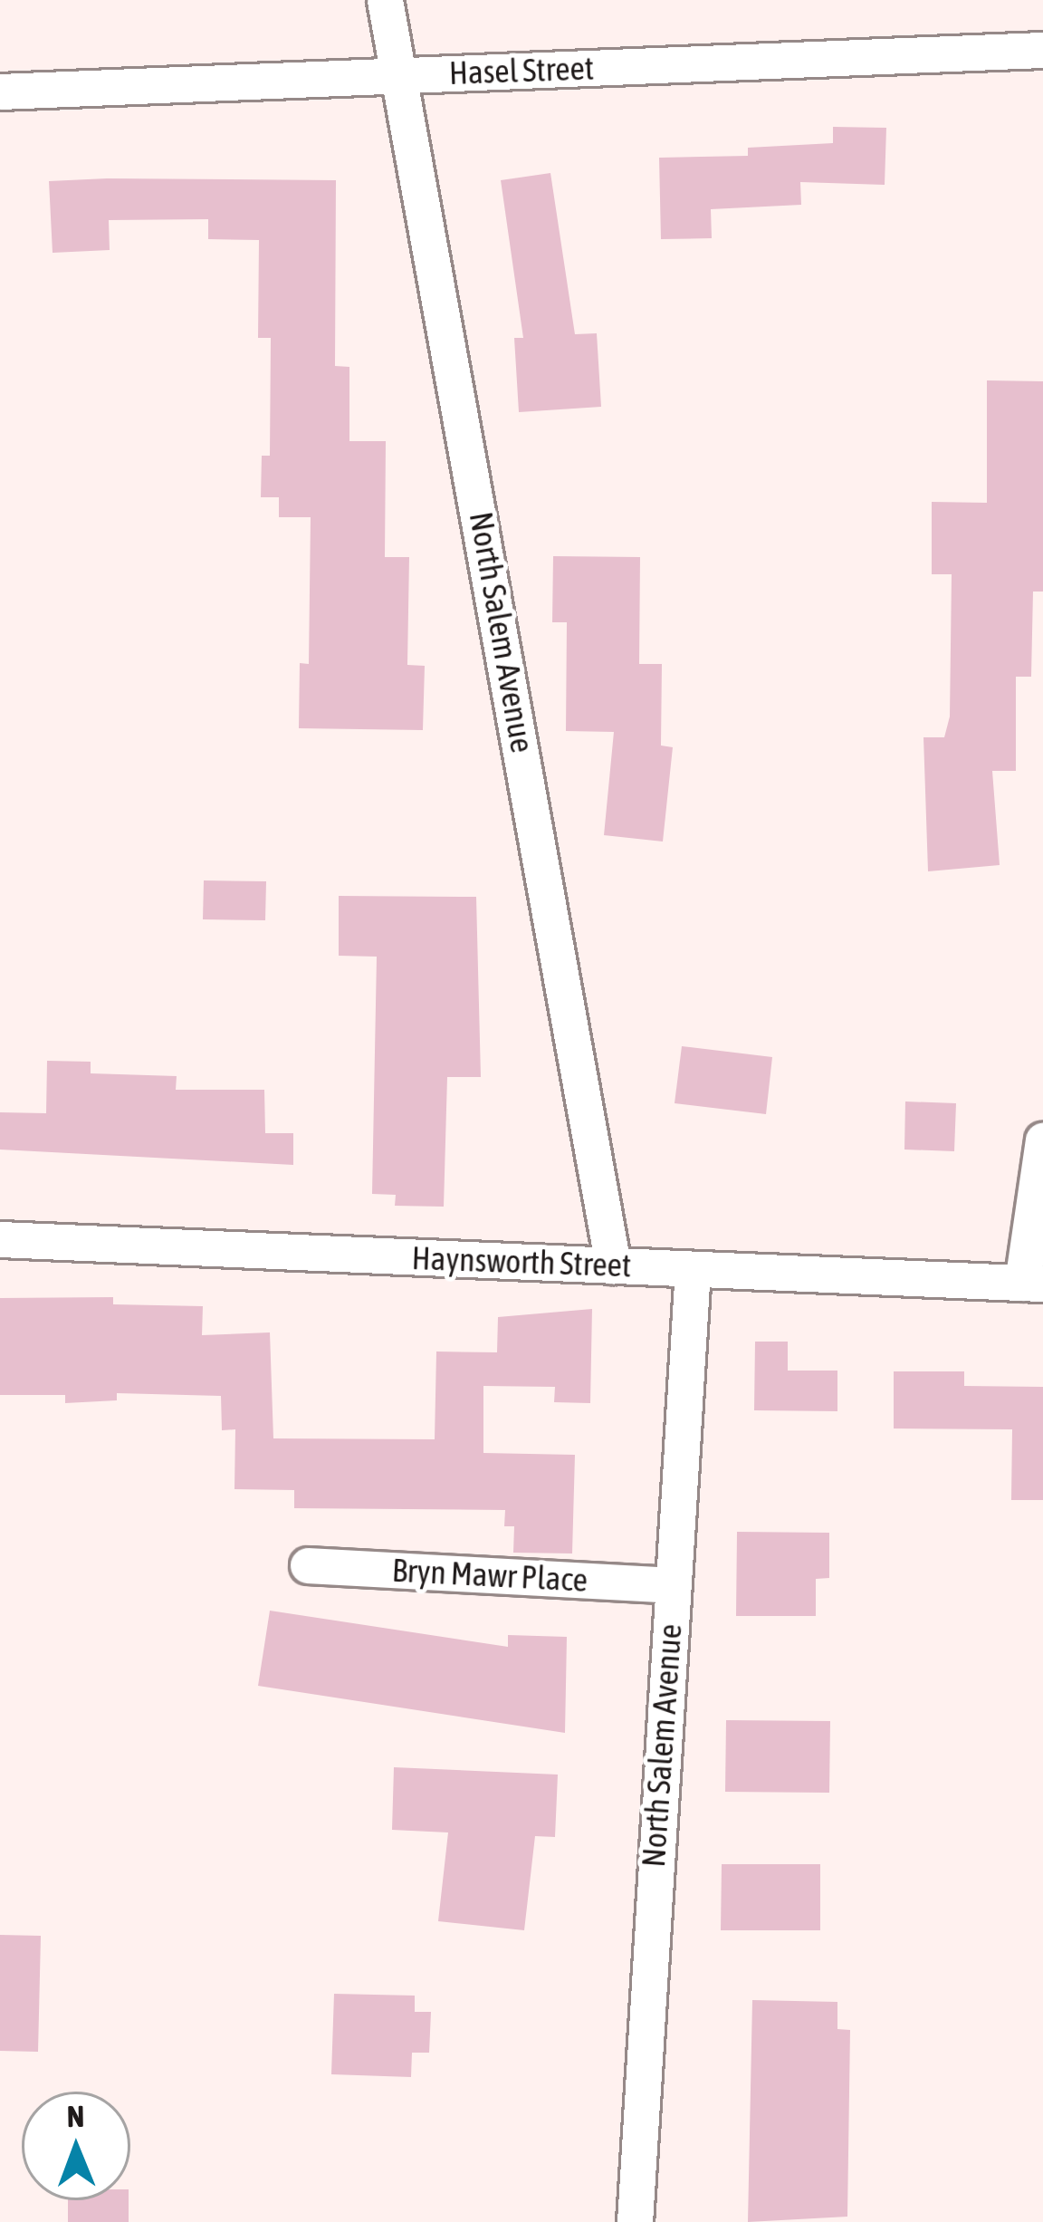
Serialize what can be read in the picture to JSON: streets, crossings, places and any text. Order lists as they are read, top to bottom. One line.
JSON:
{"streets":{"street":["Hasel Street","North Salem Avenue","Haynsworth Street","Bryn Mawr Place"]},"crossings":[["Hasel Street","North Salem Avenue"],["North Salem Avenue","Haynsworth Street"],["North Salem Avenue","Bryn Mawr Place"]],"north":"top"}
